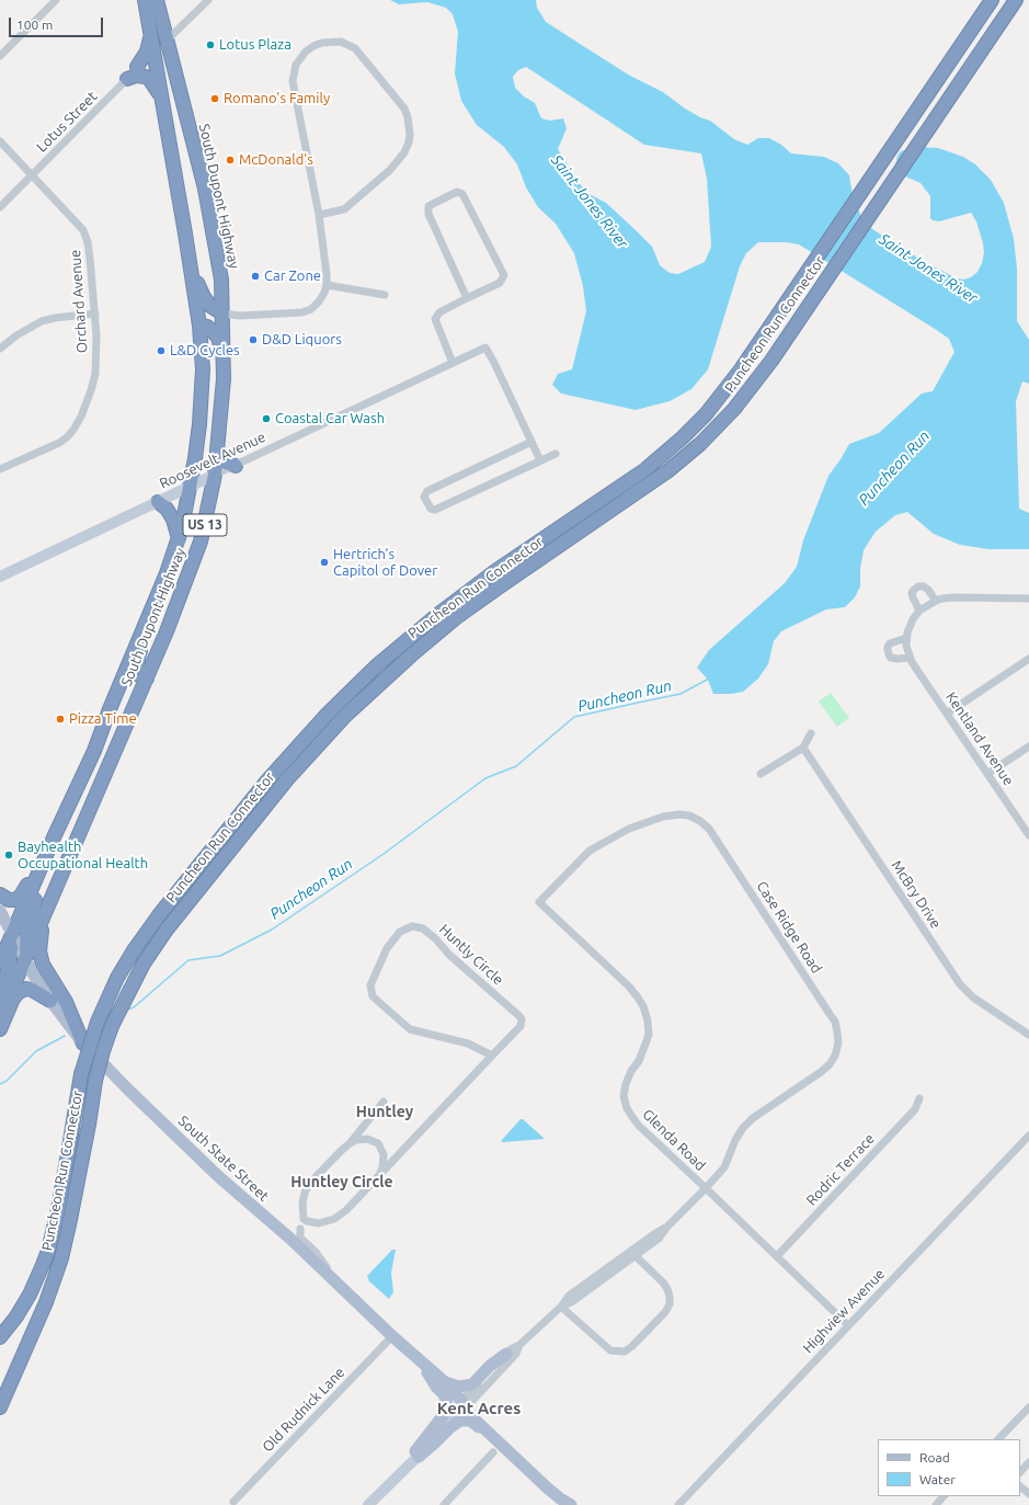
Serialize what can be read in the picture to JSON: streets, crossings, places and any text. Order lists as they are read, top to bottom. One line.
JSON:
{"streets":{"highway":["South Dupont Highway","Puncheon Run Connector","US 13"],"main road":["South State Street"],"street":["Lotus Street","Orchard Avenue","Roosevelt Avenue","Kentland Avenue","McBry Drive","Case Ridge Road","Huntly Circle","Glenda Road","Rodric Terrace","Highview Avenue","Old Rudnick Lane"]},"crossings":[["Lotus Street","South Dupont Highway"],["Lotus Street","Orchard Avenue"],["South Dupont Highway","Roosevelt Avenue"],["South Dupont Highway","South State Street"],["Case Ridge Road","Glenda Road"],["Glenda Road","Rodric Terrace"],["Glenda Road","Highview Avenue"],["South State Street","Old Rudnick Lane"]],"districts":["Huntley","Huntley Circle","Kent Acres"],"water":["Saint Jones River","Puncheon Run"],"places":["Lotus Plaza","Romano's Family","McDonald's","Car Zone","D&D Liquors","L&D Cycles","Coastal Car Wash","Hertrich’s Capitol of Dover","Pizza Time","Bayhealth Occupational Health"],"legend":["Road","Water"],"scale_bar":"100 m"}
